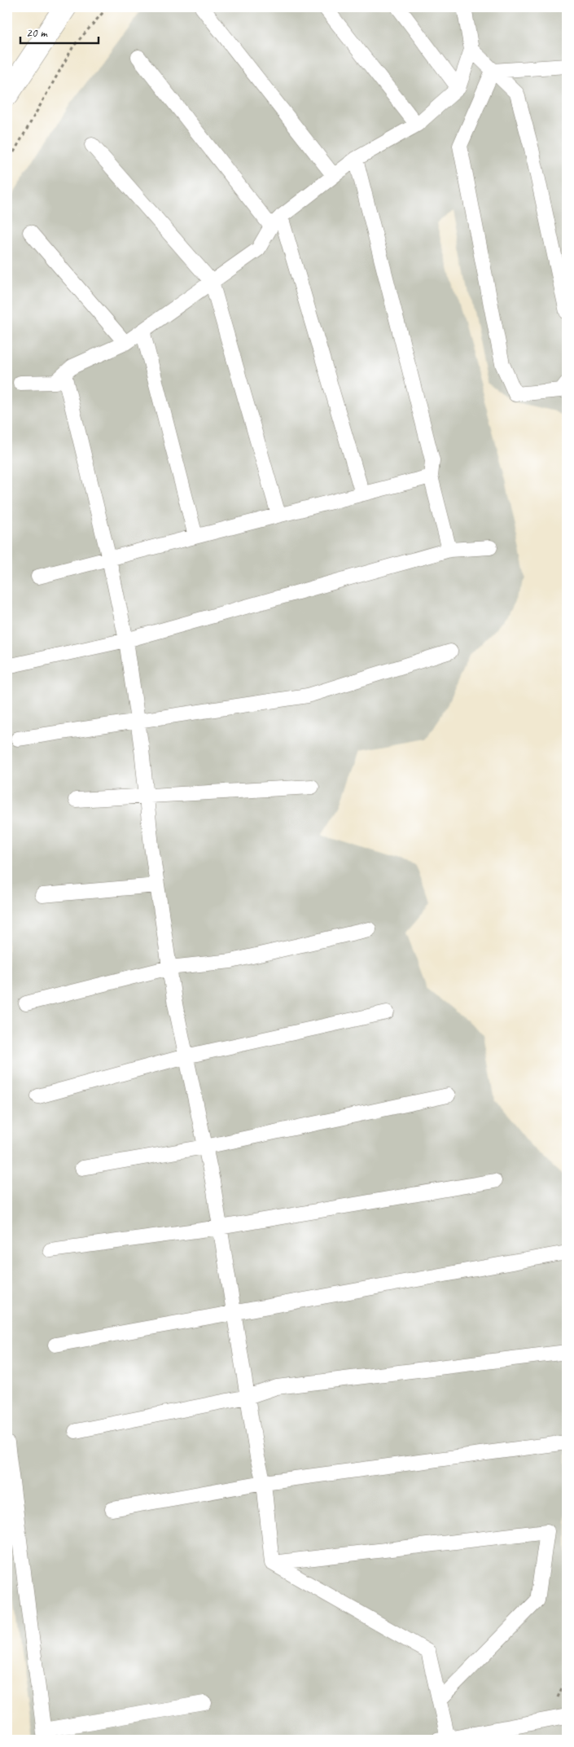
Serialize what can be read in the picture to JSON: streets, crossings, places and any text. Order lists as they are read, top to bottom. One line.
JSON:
{"scale_bar":"20 m"}
